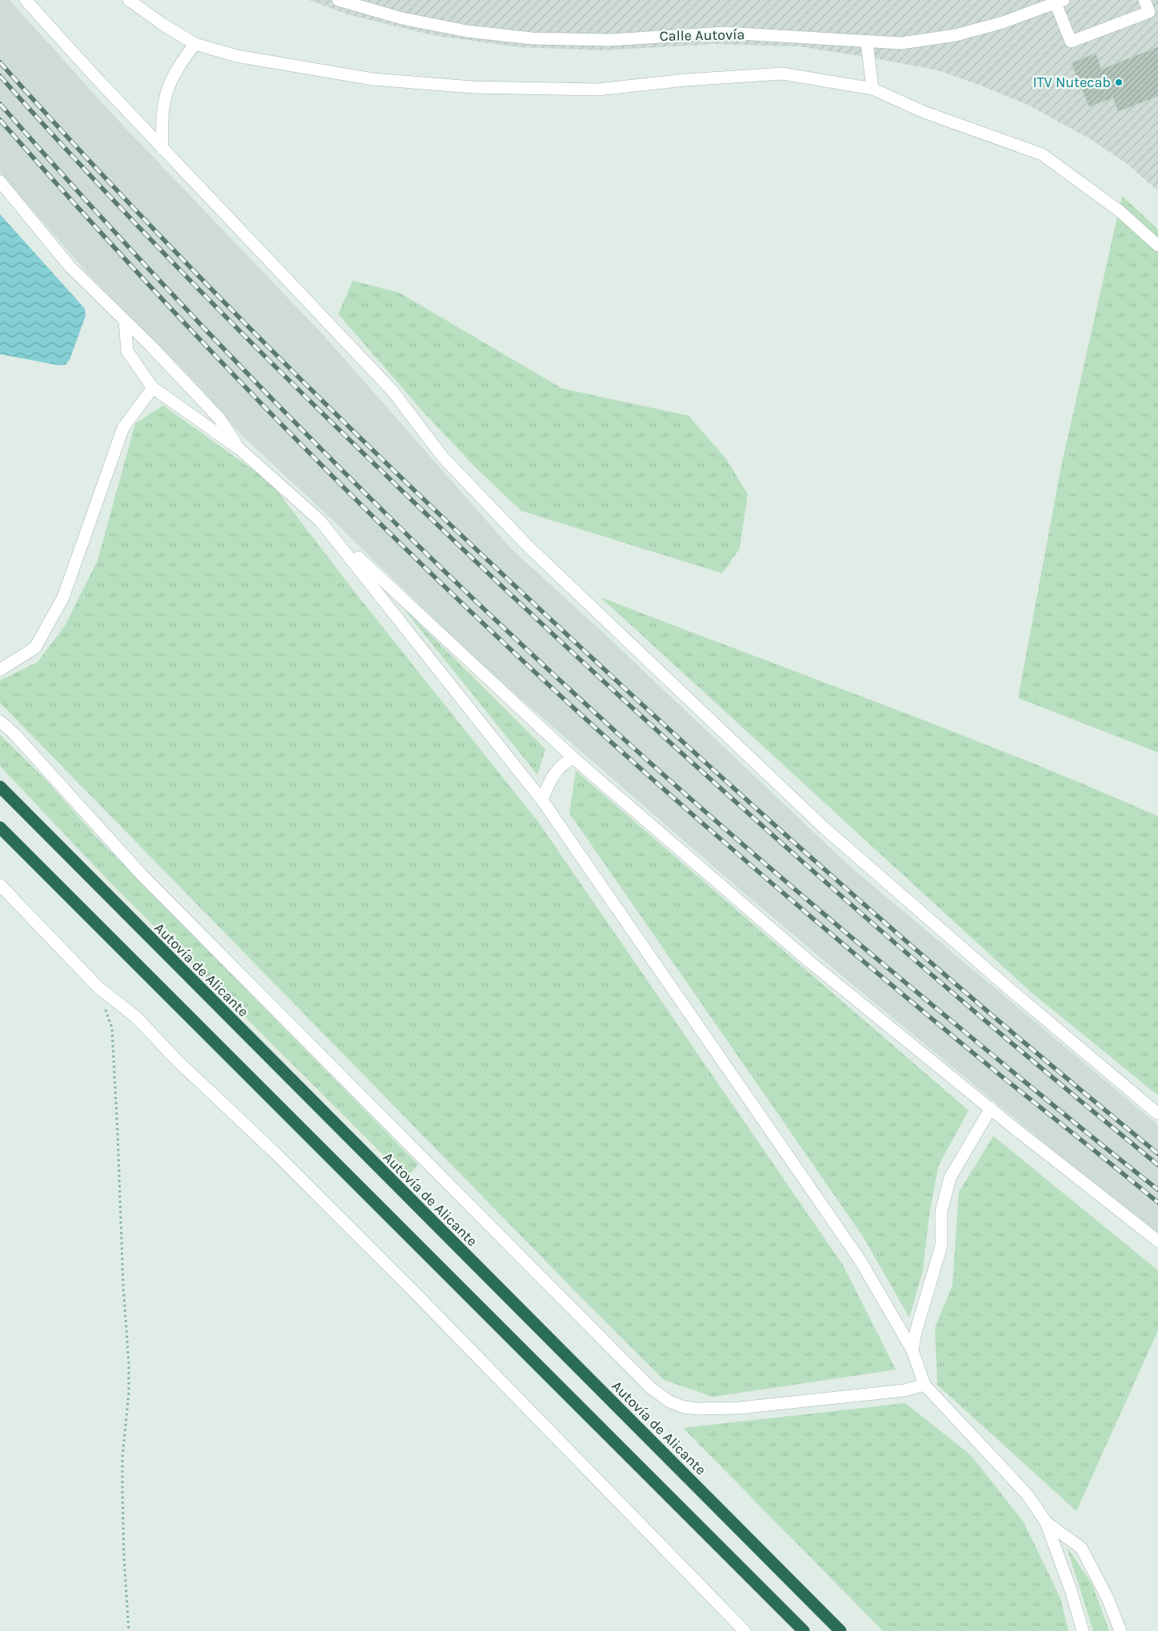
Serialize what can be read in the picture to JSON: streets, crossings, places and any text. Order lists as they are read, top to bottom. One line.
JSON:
{"streets":{"highway":["Autovía de Alicante"],"street":["Calle Autovía"]},"places":["ITV Nutecab"]}
